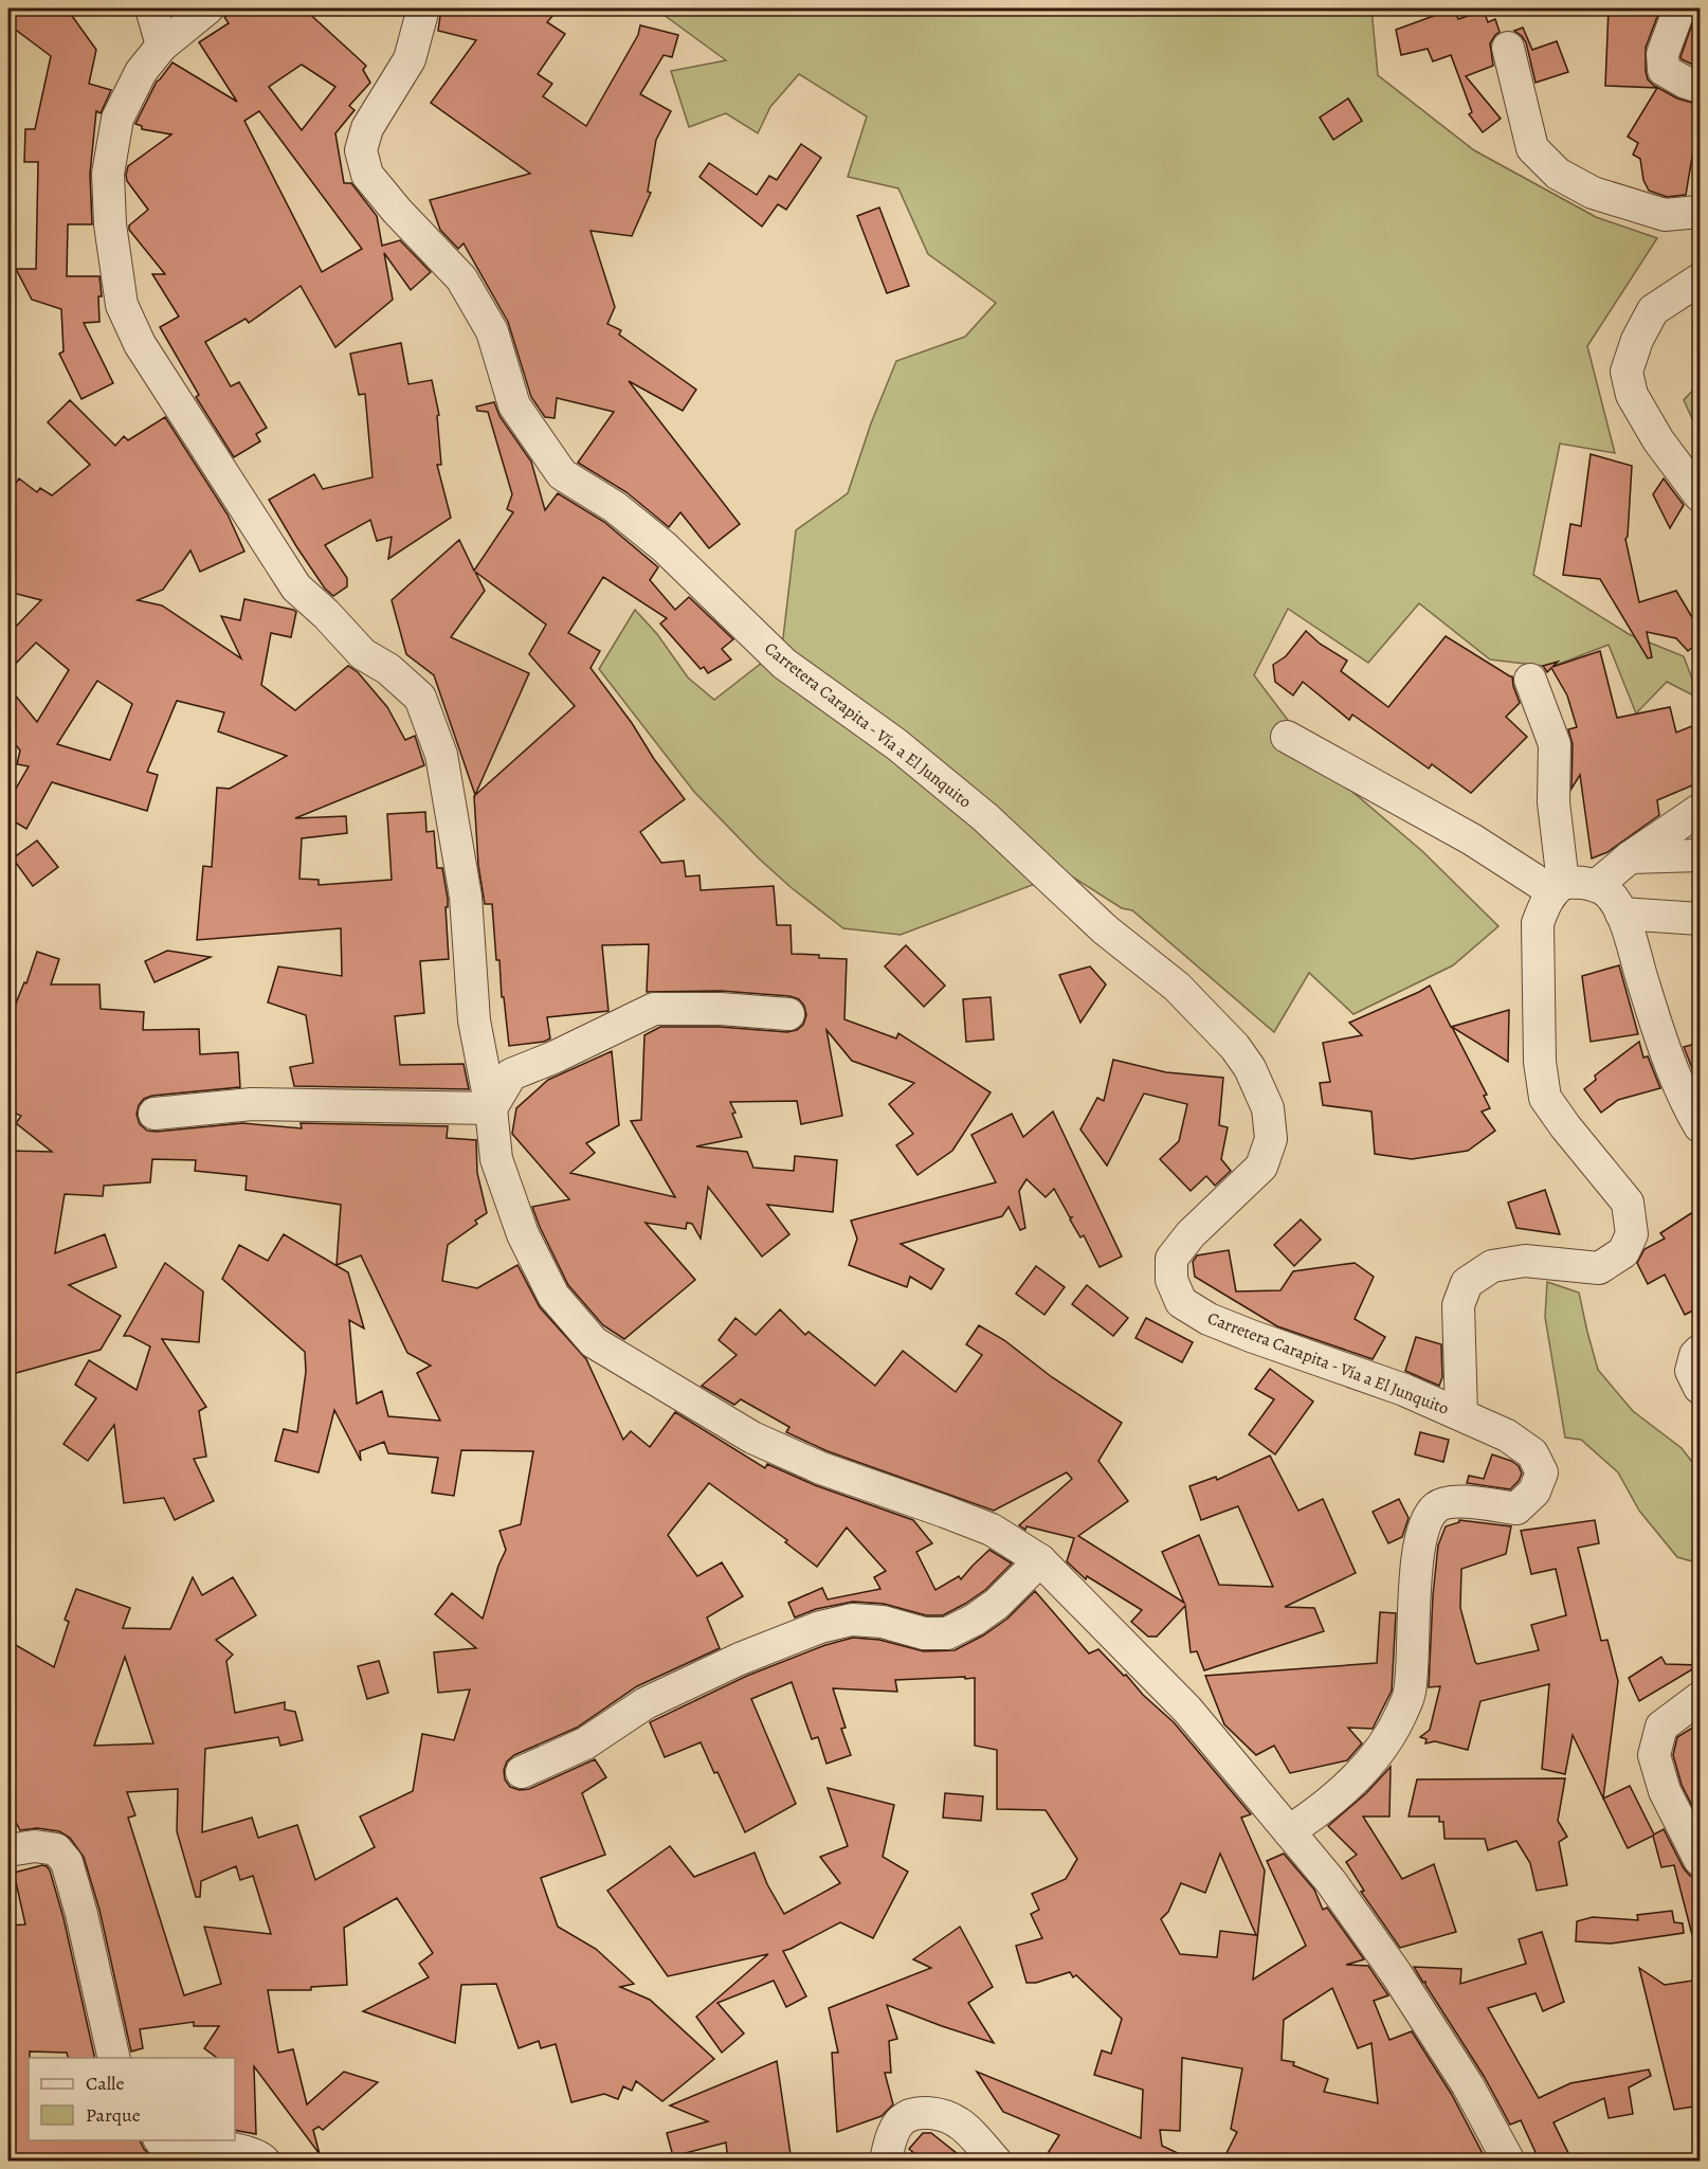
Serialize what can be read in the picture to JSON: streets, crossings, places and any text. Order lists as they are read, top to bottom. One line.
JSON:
{"streets":{"street":["Carretera Carapita - Vía a El Junquito"]},"legend":["Calle","Parque"]}
